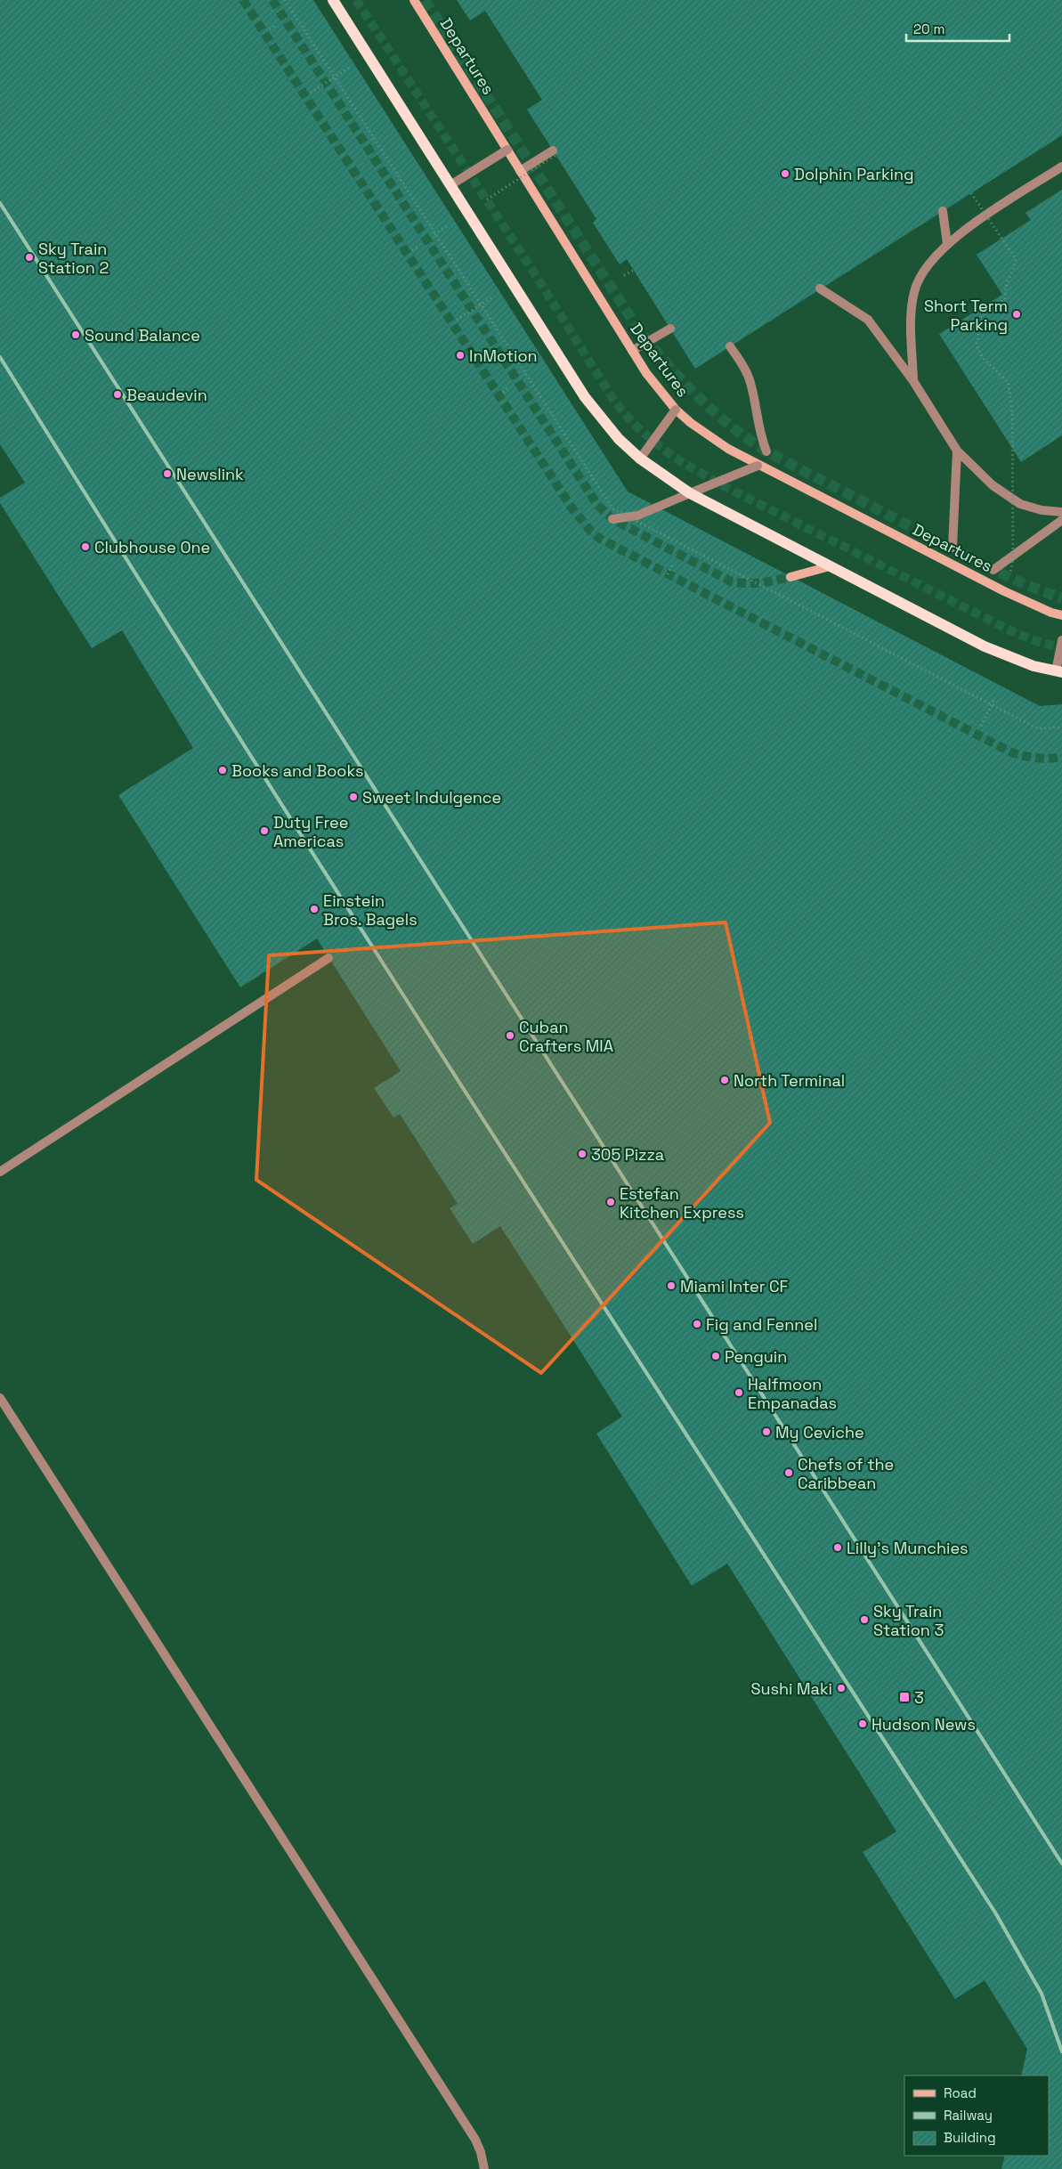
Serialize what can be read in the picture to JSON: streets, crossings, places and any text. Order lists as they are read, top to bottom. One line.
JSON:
{"streets":{"main road":["Departures"]},"places":{"other":["Dolphin Parking","Sky Train Station 2","Short Term Parking","Sound Balance","InMotion","Beaudevin","Newslink","Clubhouse One","Books and Books","Sweet Indulgence","Duty Free Americas","Einstein Bros. Bagels","Cuban Crafters MIA","North Terminal","305 Pizza","Estefan Kitchen Express","Miami Inter CF","Fig and Fennel","Penguin","Halfmoon Empanadas","My Ceviche","Chefs of the Caribbean","Lilly's Munchies","Sky Train Station 3","Sushi Maki","Hudson News"],"transit":["3"]},"legend":["Road","Railway","Building"],"scale_bar":"20 m"}
